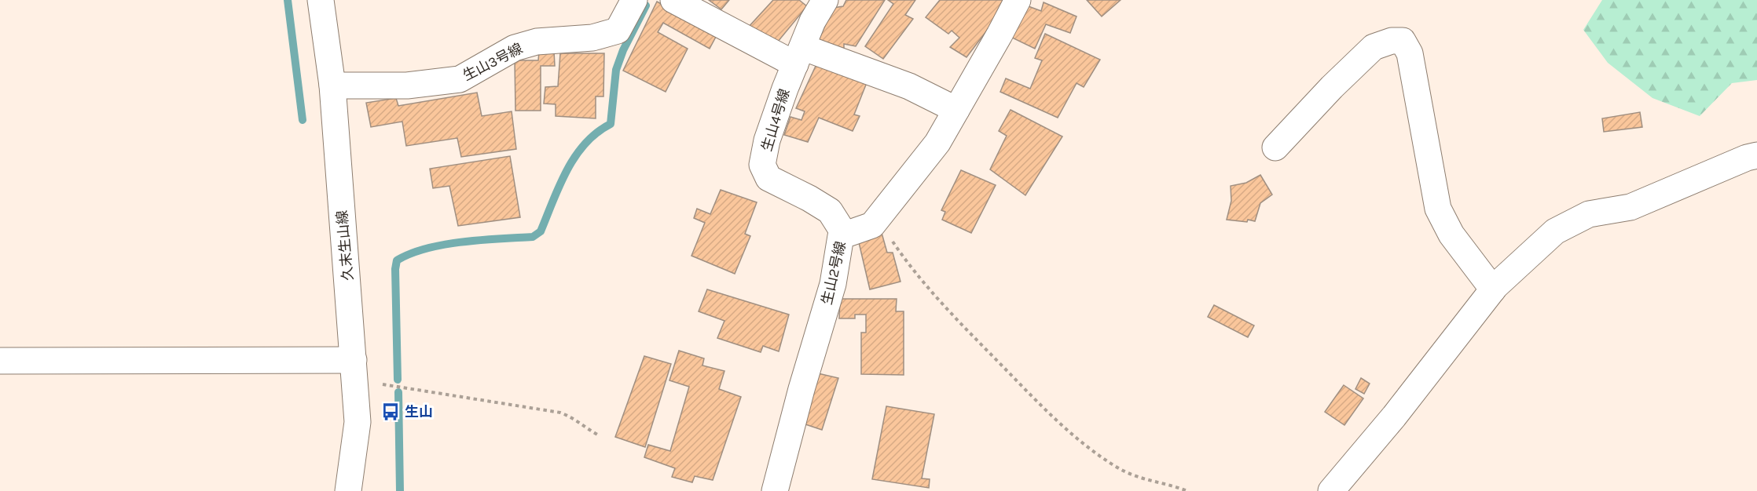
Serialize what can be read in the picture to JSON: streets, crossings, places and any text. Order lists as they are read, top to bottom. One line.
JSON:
{"streets":{"street":["生山3号線","生山4号線","久末生山線","生山2号線"]},"crossings":[["生山3号線","久末生山線"],["生山4号線","生山2号線"]],"places":{"bus stop":["生山"]}}
